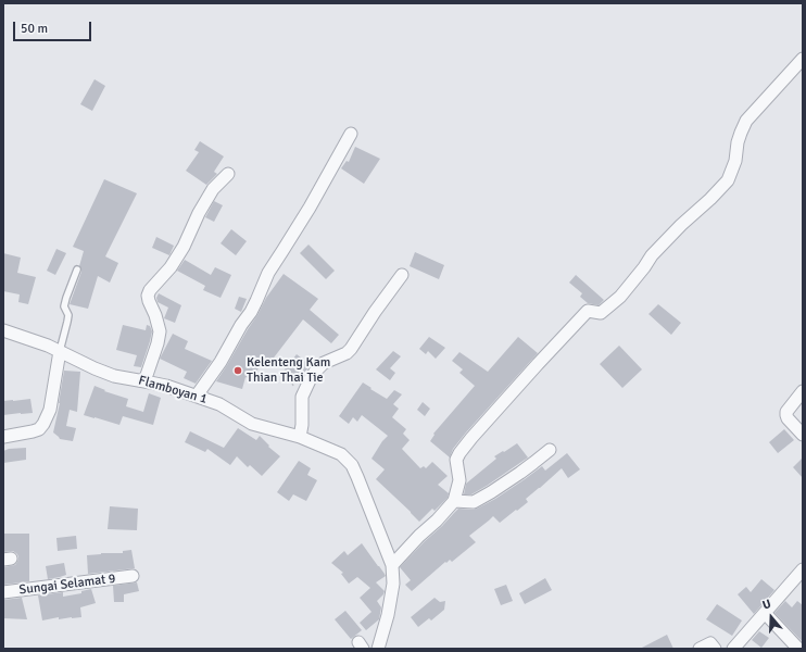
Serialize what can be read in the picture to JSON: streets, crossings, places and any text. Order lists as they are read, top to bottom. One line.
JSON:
{"streets":{"street":["Flamboyan 1","Sungai Selamat 9"]},"places":["Kelenteng Kam Thian Thai Tie"],"scale_bar":"50 m","north":"top"}
